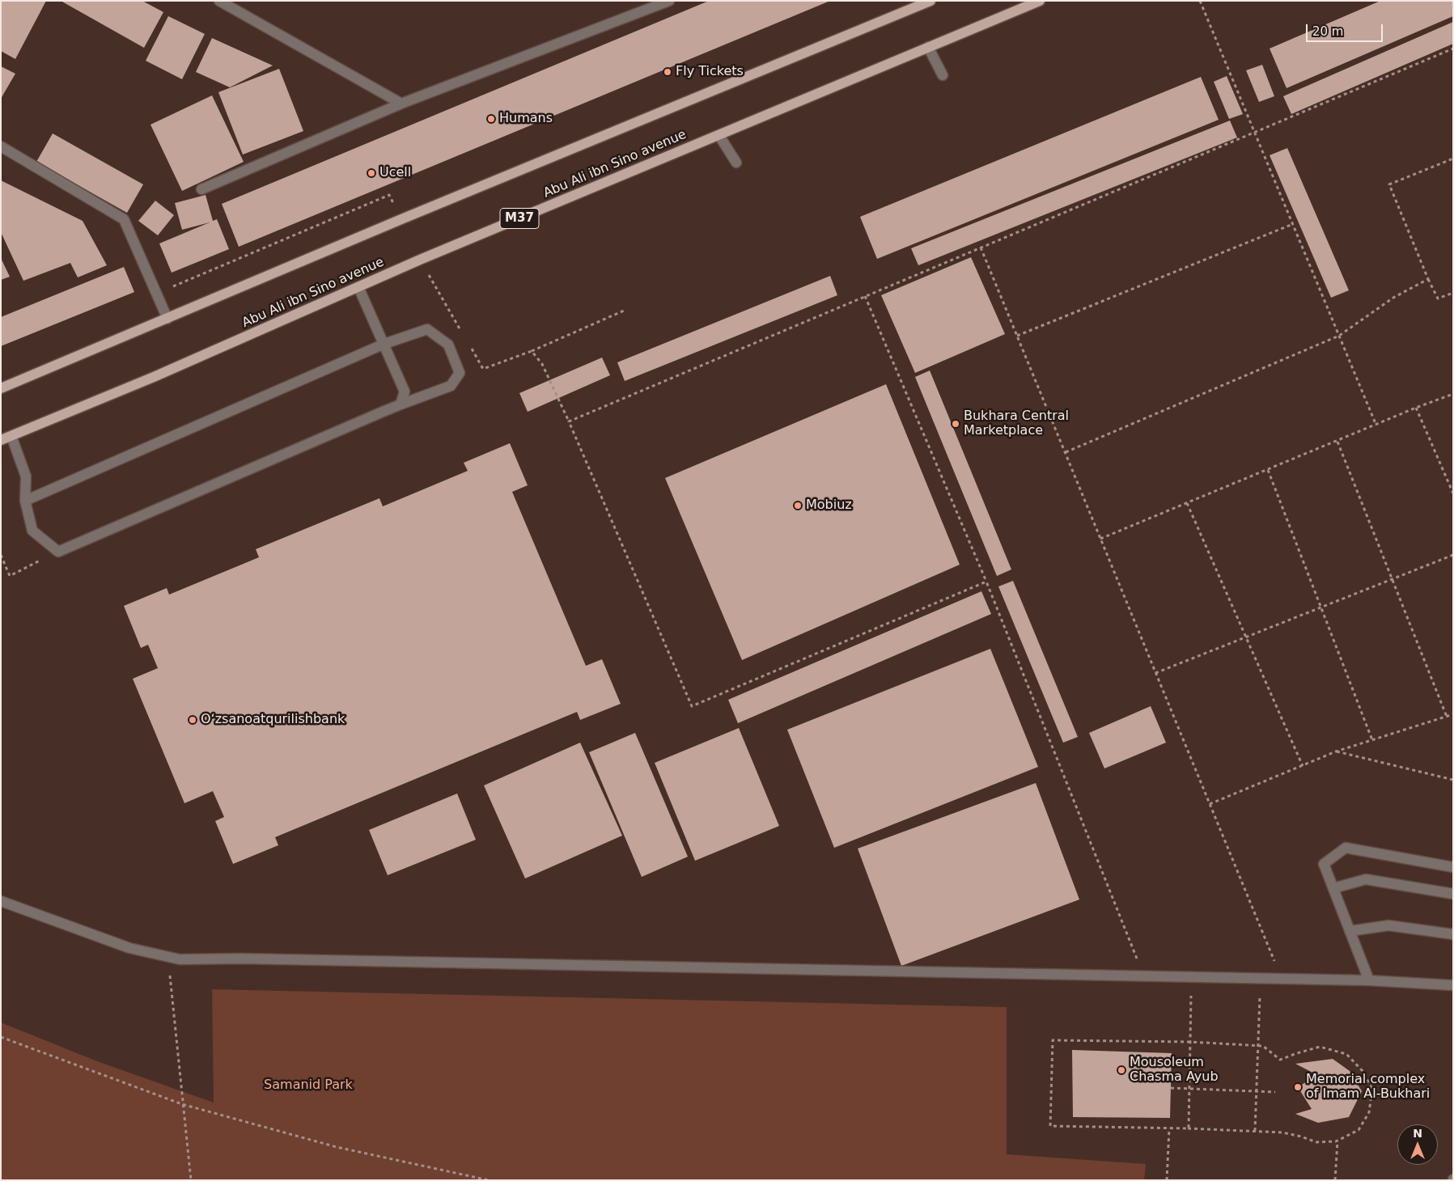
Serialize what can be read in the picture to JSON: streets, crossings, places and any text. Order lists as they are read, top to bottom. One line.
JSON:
{"streets":{"main road":["Abu Ali ibn Sino avenue","M37"]},"parks":["Samanid Park"],"places":["Fly Tickets","Humans","Ucell","Bukhara Central Marketplace","Mobiuz","Oʻzsanoatqurilishbank","Mousoleum Chasma Ayub","Memorial complex of Imam Al-Bukhari"],"scale_bar":"20 m","north":"top"}
